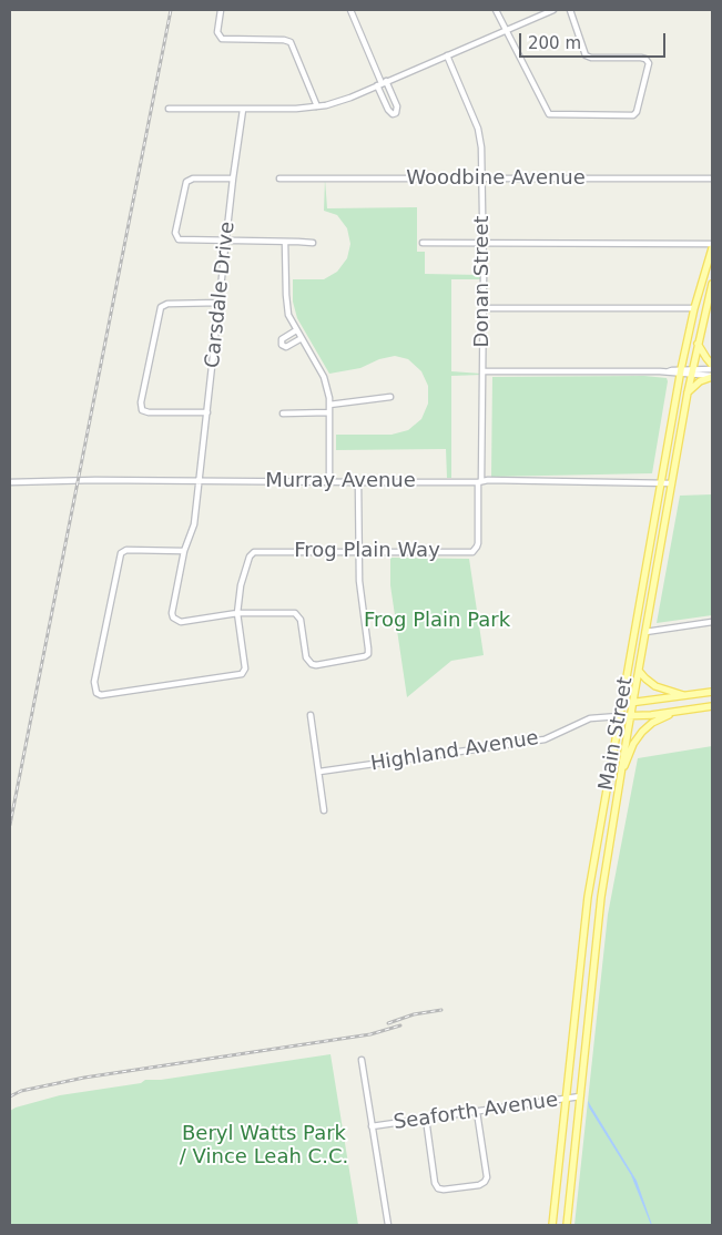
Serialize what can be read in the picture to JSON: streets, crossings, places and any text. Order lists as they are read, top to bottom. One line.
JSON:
{"streets":{"main road":["Main Street"],"street":["Woodbine Avenue","Donan Street","Carsdale Drive","Murray Avenue","Frog Plain Way","Highland Avenue","Seaforth Avenue"]},"crossings":[["Woodbine Avenue","Donan Street"],["Donan Street","Murray Avenue"],["Donan Street","Frog Plain Way"],["Carsdale Drive","Murray Avenue"],["Carsdale Drive","Frog Plain Way"],["Murray Avenue","Frog Plain Way"],["Murray Avenue","Main Street"],["Main Street","Highland Avenue"],["Main Street","Seaforth Avenue"]],"parks":["Frog Plain Park","Beryl Watts Park / Vince Leah C.C."],"scale_bar":"200 m"}
